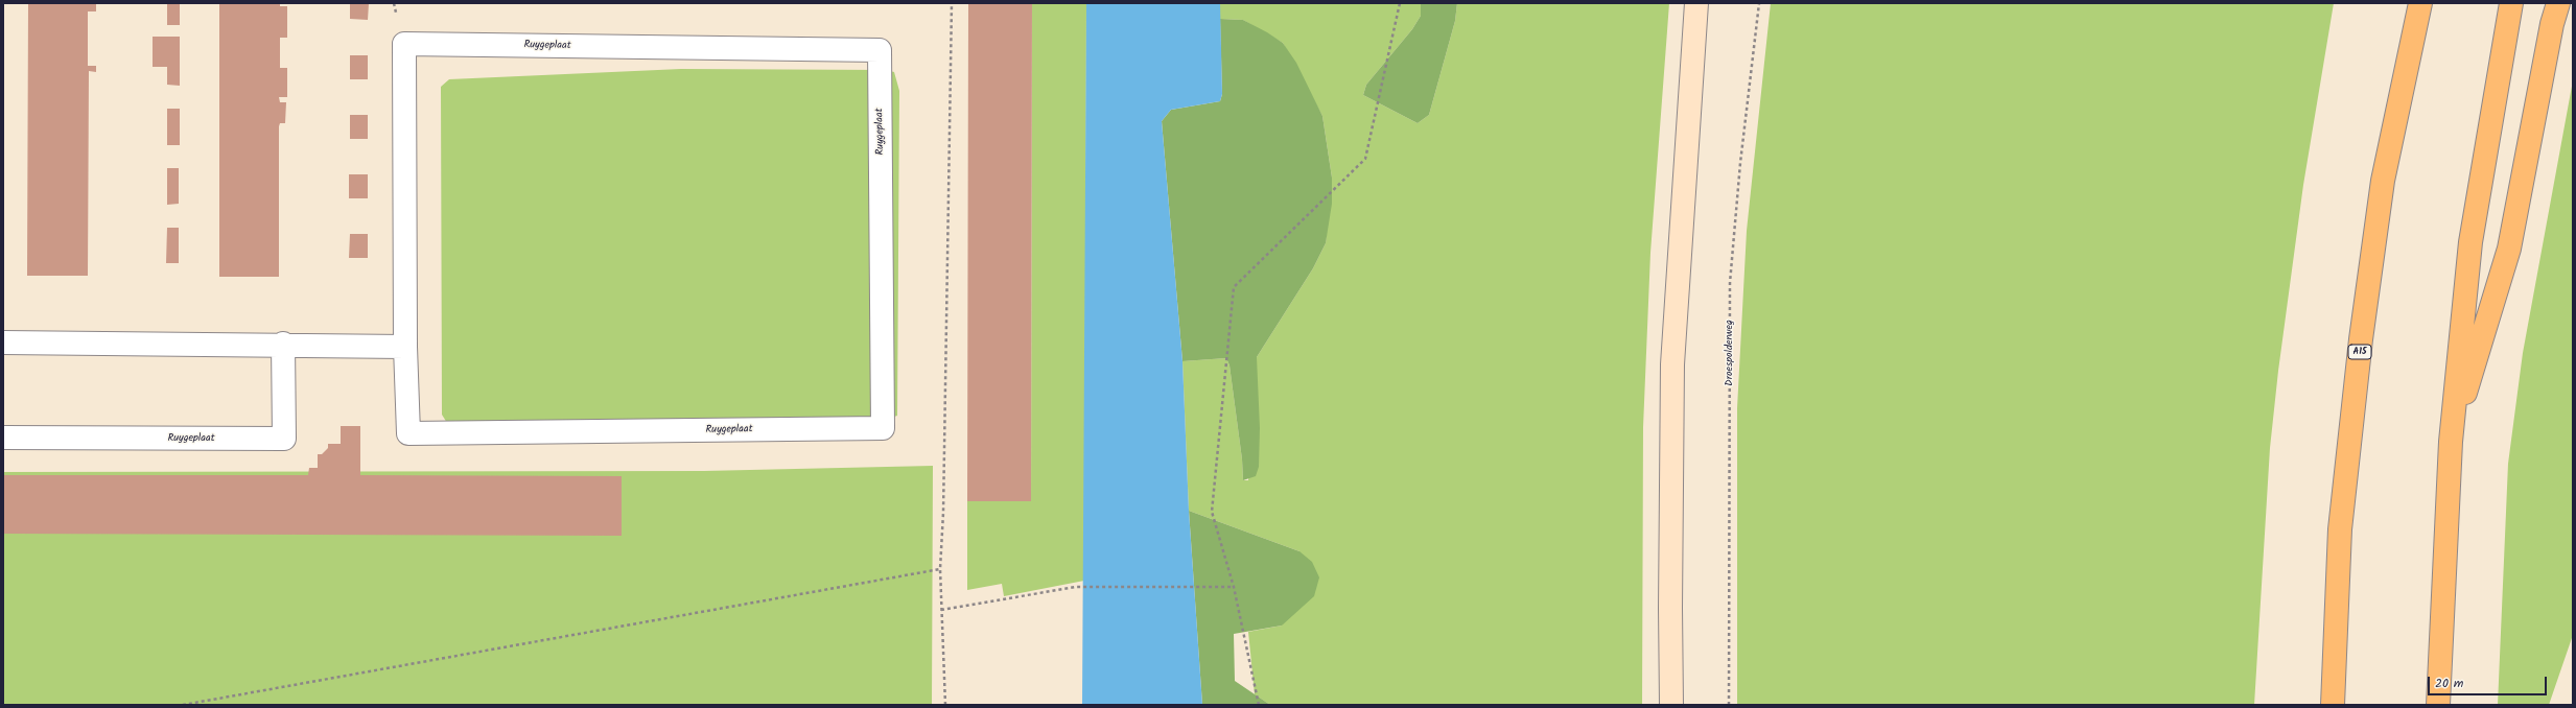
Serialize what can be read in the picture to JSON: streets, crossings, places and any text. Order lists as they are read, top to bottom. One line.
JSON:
{"streets":{"highway":["A15"],"street":["Ruygeplaat"],"path":["Droespolderweg"]},"scale_bar":"20 m"}
